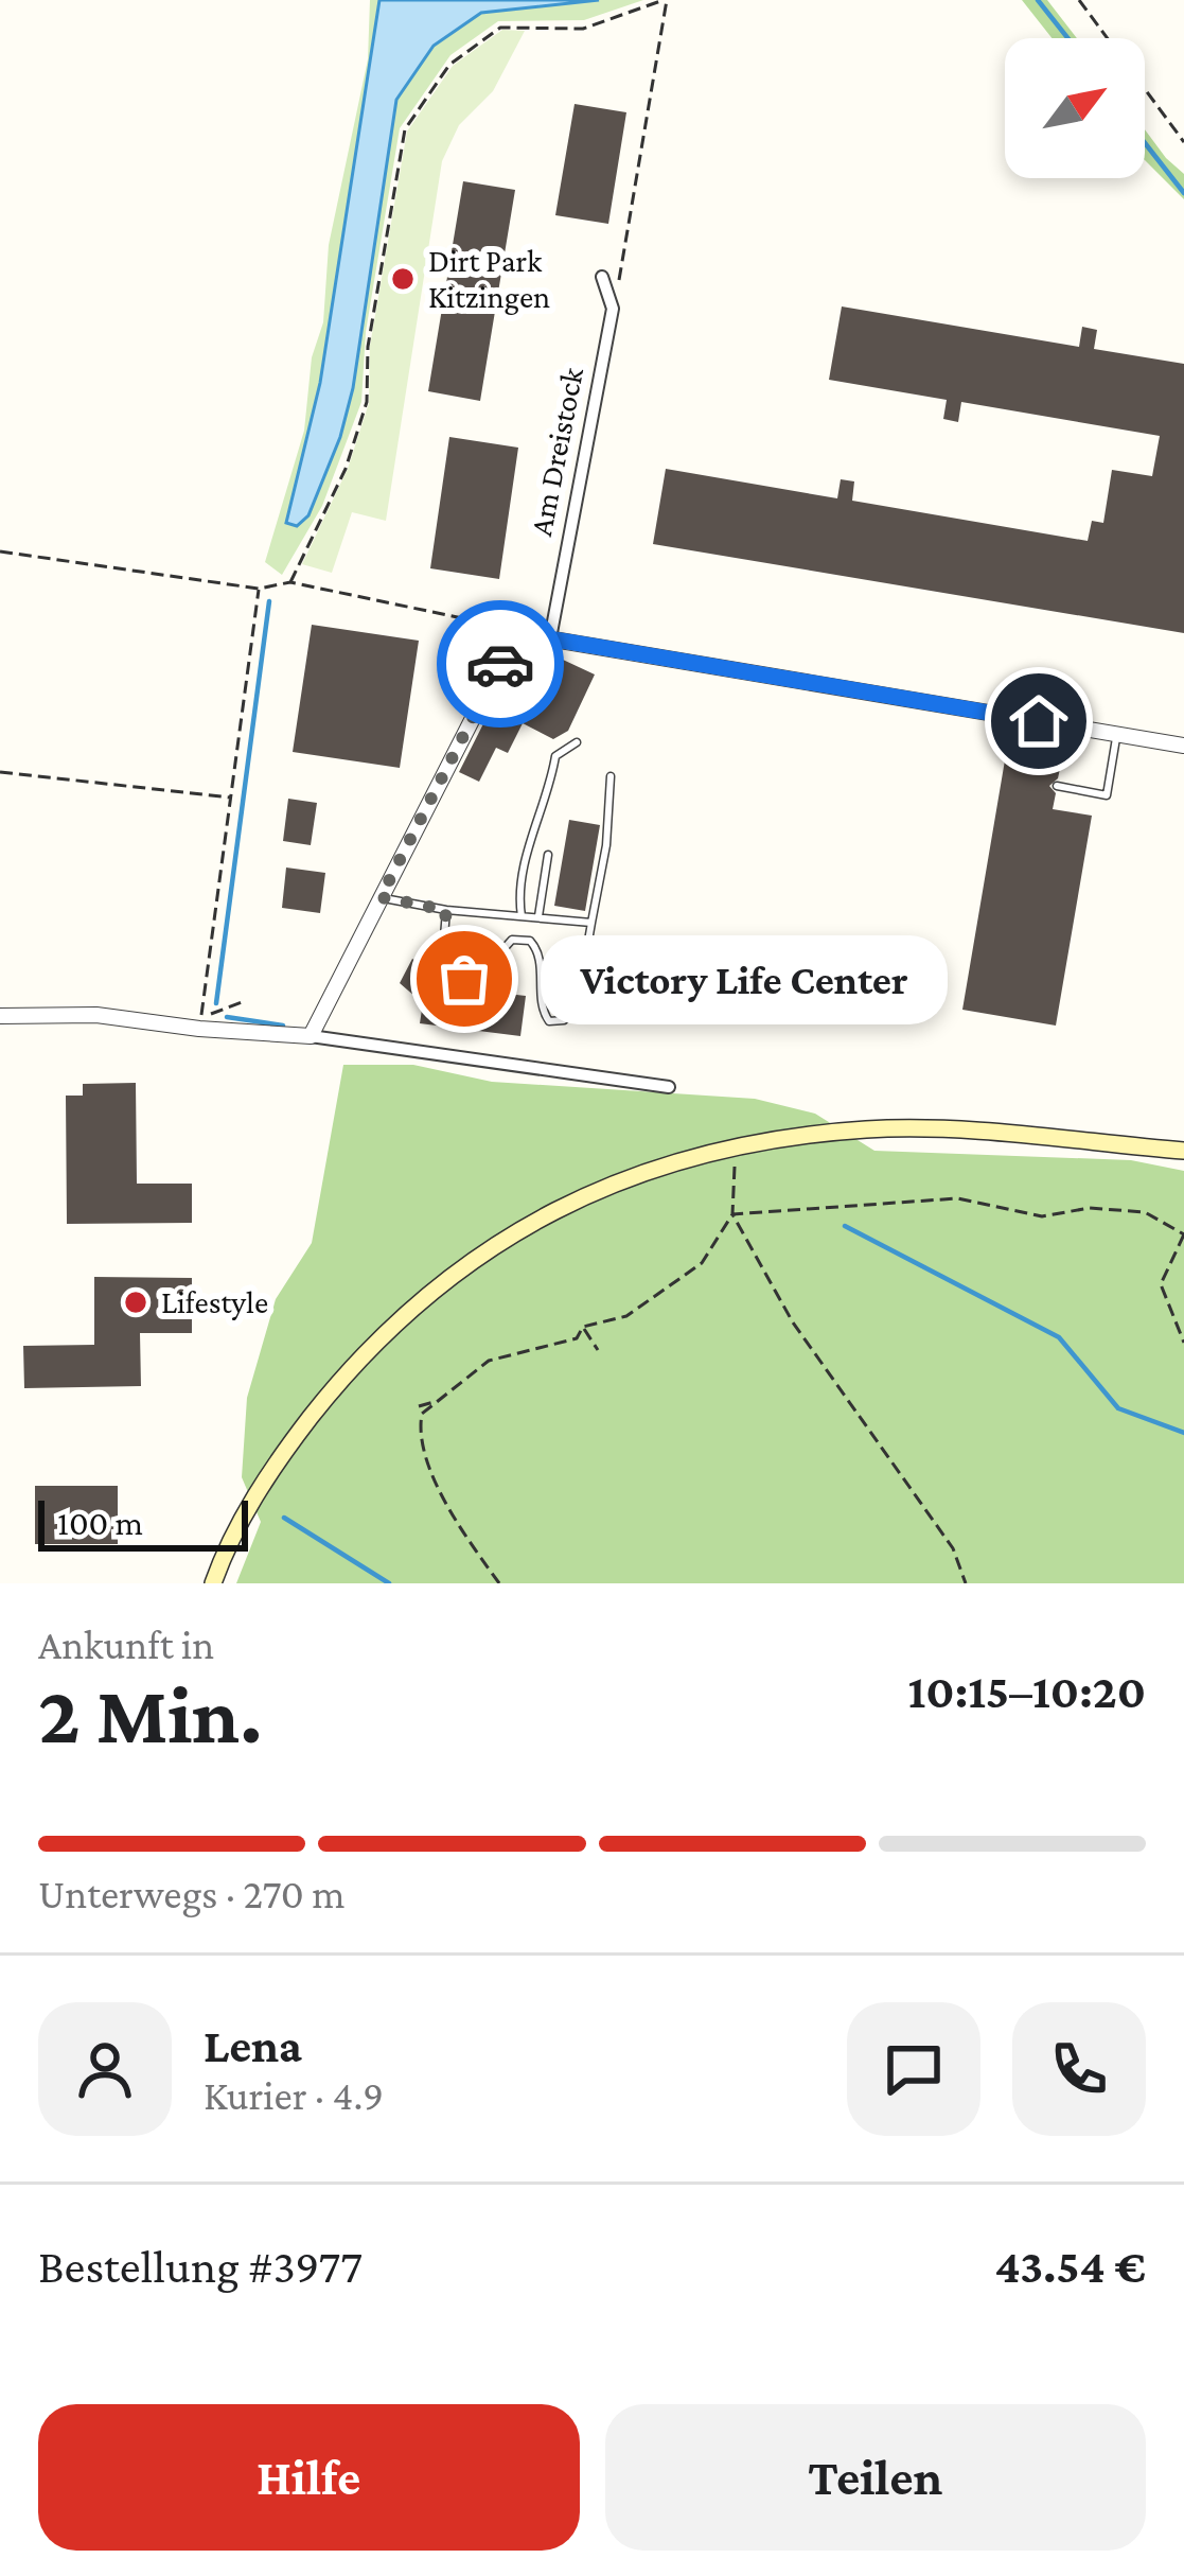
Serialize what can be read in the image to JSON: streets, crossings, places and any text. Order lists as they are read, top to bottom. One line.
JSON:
{"streets":{"street":["Am Dreistock"]},"places":["Dirt Park Kitzingen","Victory Life Center","Lifestyle"],"scale_bar":"100 m","north":"top right","page":{"bubble":"Victory Life Center","scale":"100 m","heading":["2 Min.","Ankunft in","10:15–10:20"],"panel":["Lena","Kurier · 4.9","Bestellung #3977","43.54 €"],"bar":"Unterwegs · 270 m","buttons":["Hilfe","Teilen"]}}
